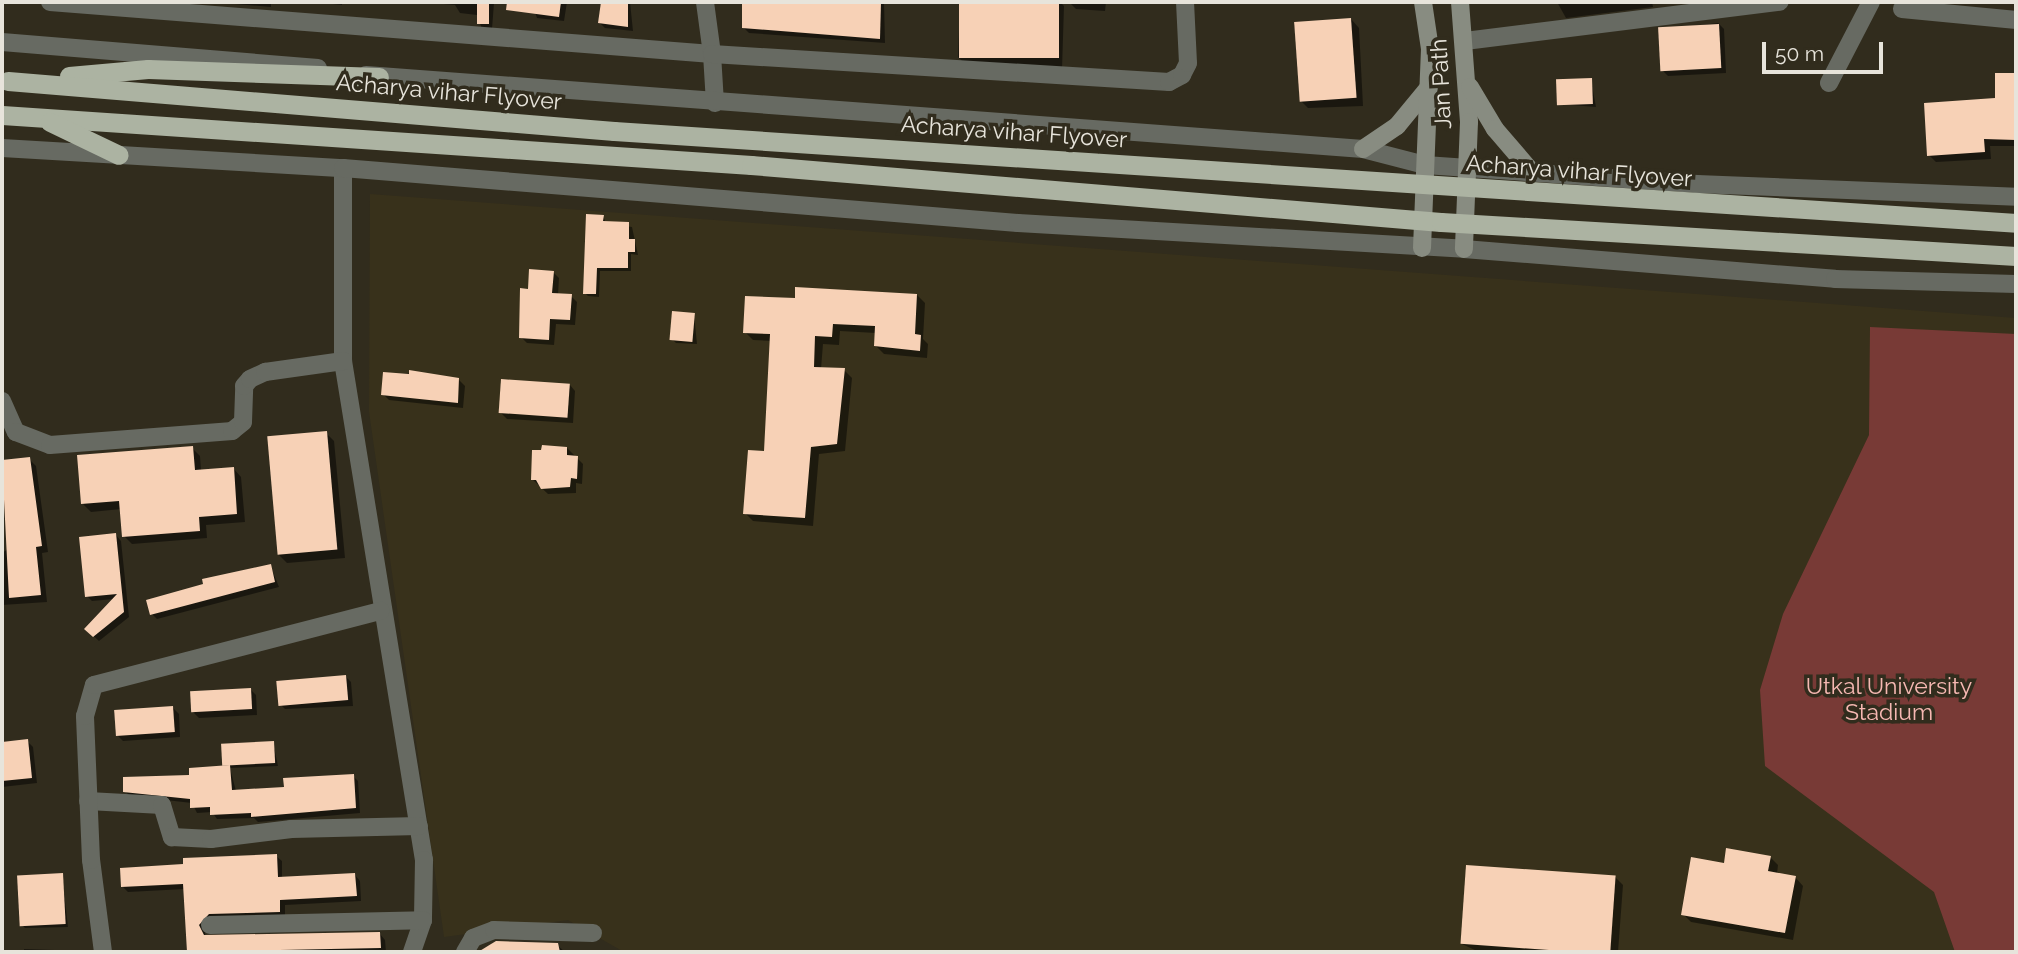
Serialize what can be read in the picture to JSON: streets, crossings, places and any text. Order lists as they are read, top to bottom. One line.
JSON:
{"streets":{"highway":["Acharya vihar Flyover"],"main road":["Jan Path"]},"parks":["Utkal University Stadium"],"scale_bar":"50 m"}
